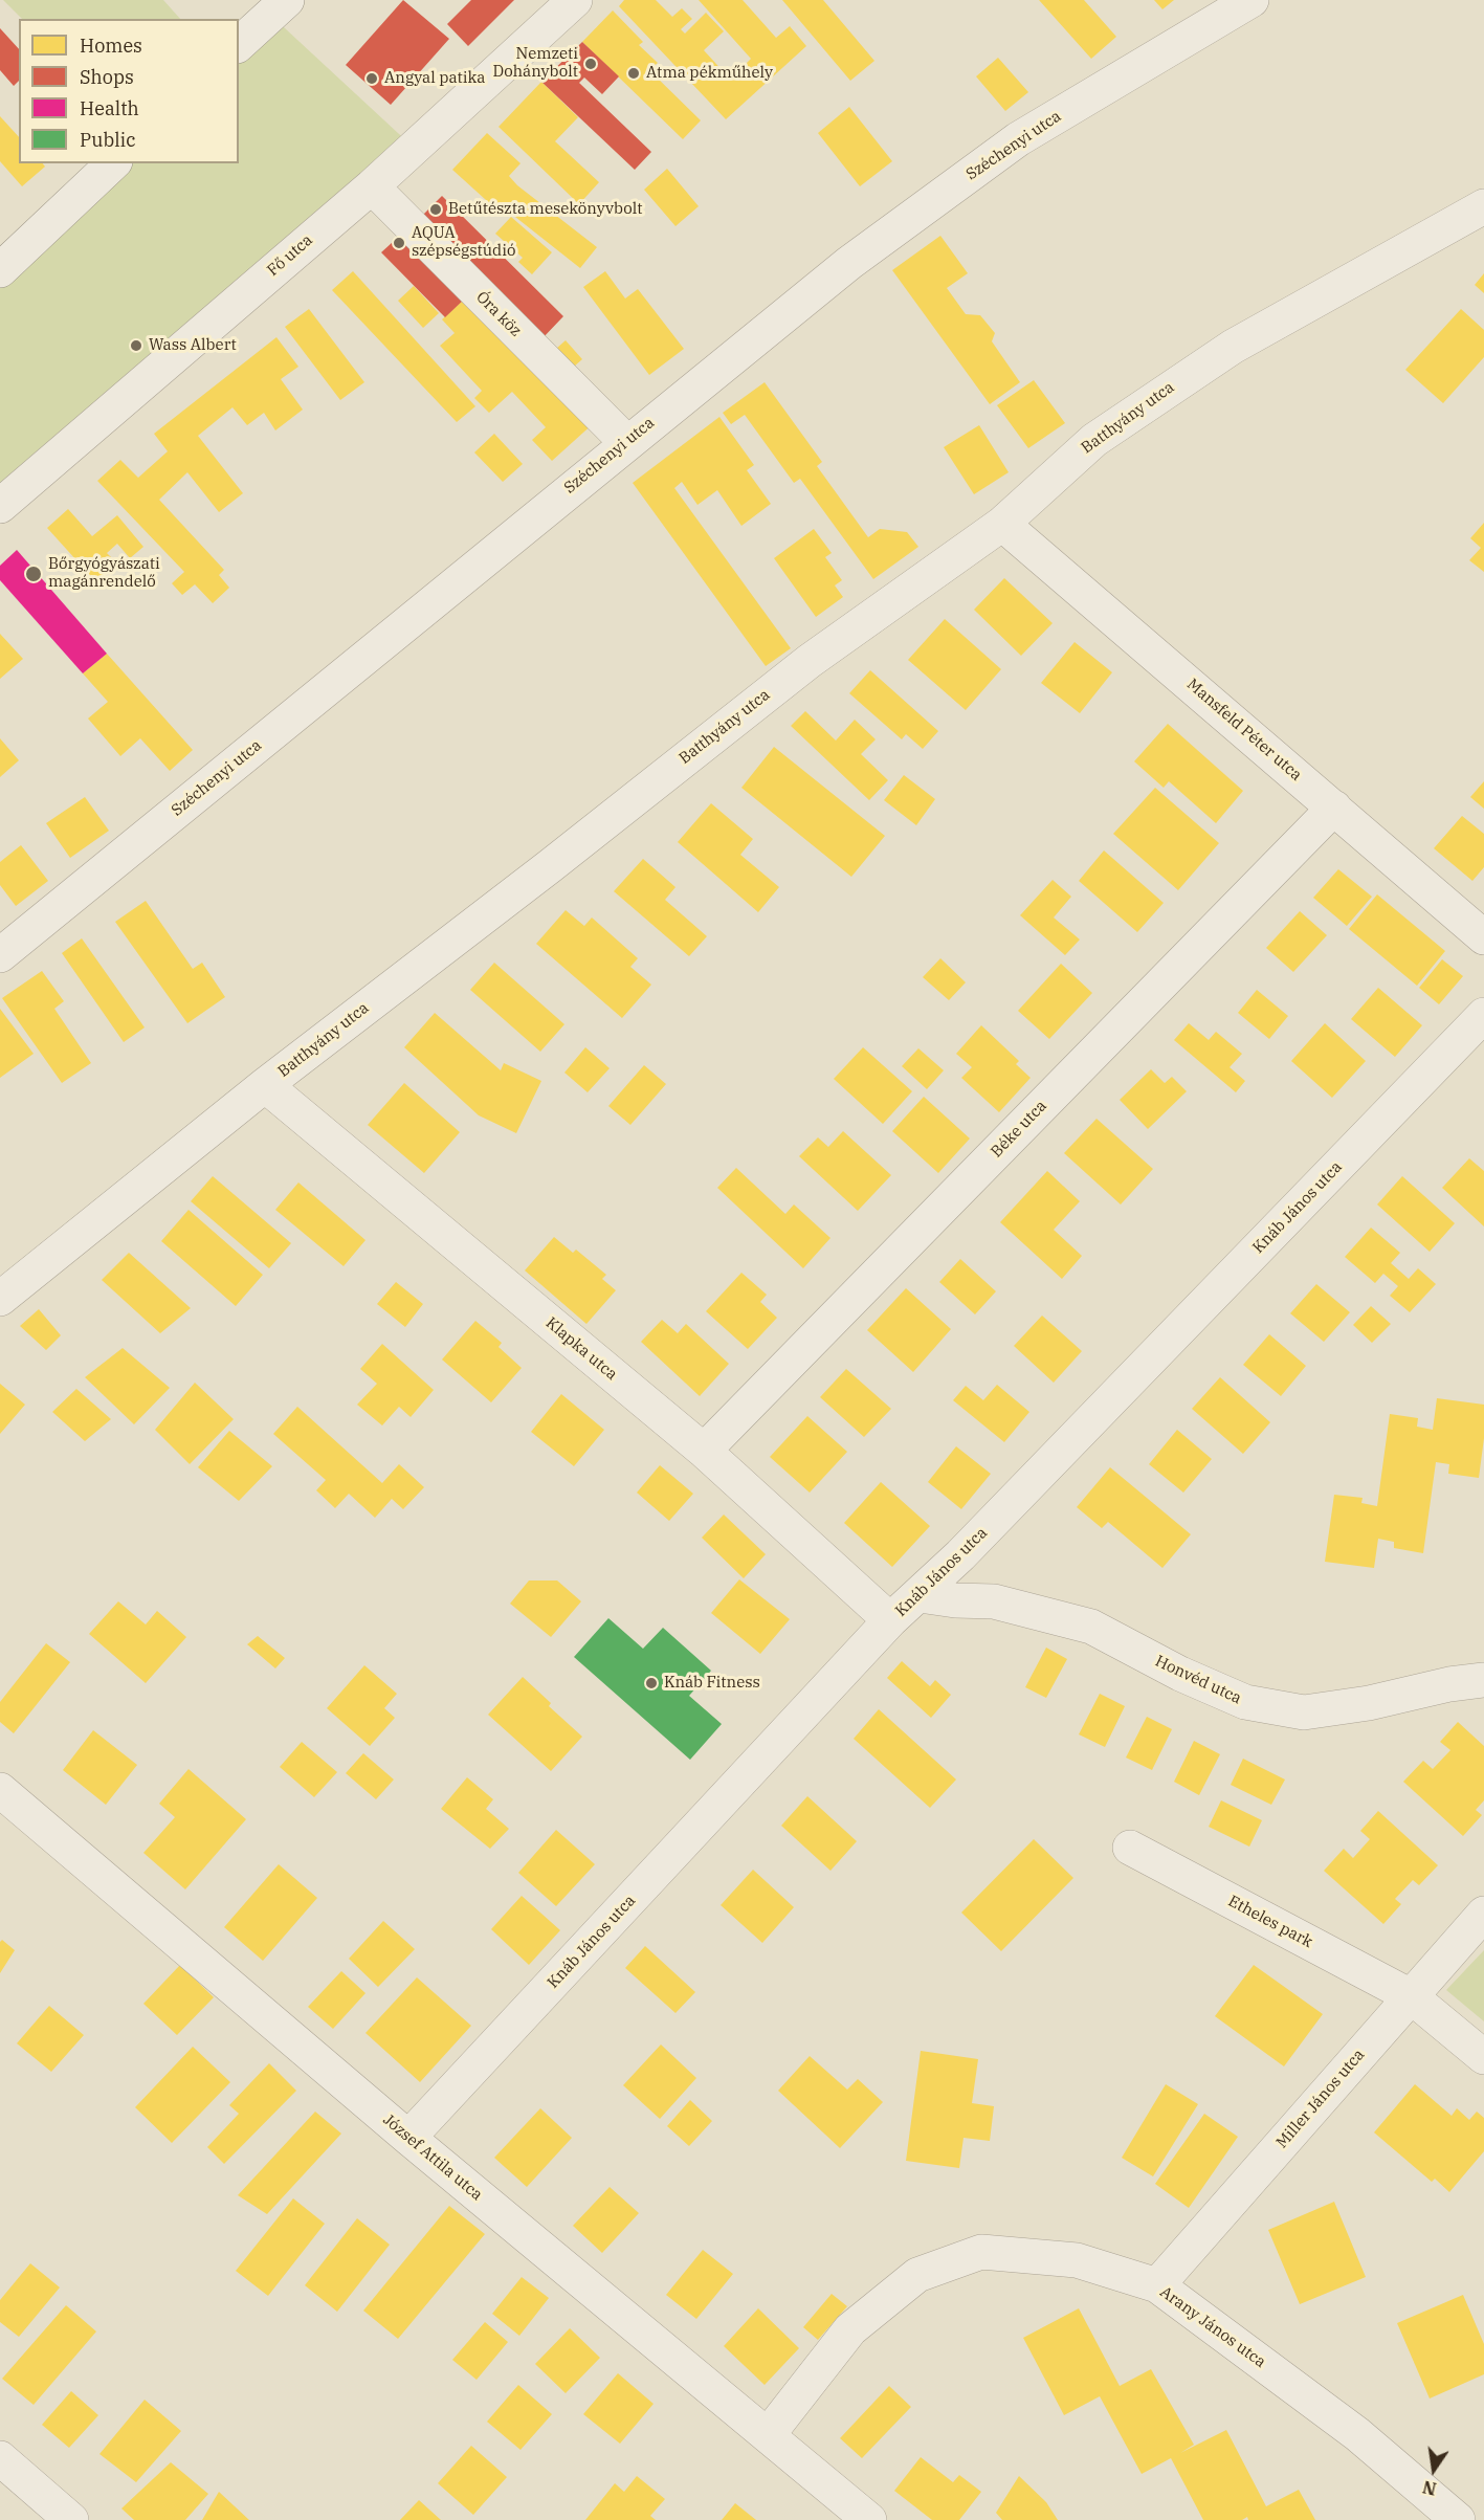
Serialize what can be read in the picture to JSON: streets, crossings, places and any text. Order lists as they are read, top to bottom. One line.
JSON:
{"streets":{"street":["Széchenyi utca","Fő utca","Óra köz","Batthyány utca","Mansfeld Péter utca","Béke utca","Knáb János utca","Klapka utca","Honvéd utca","Etheles park","Miller János utca","József Attila utca","Arany János utca"]},"crossings":[["Széchenyi utca","Óra köz"],["Fő utca","Óra köz"],["Batthyány utca","Mansfeld Péter utca"],["Batthyány utca","Klapka utca"],["Mansfeld Péter utca","Béke utca"],["Béke utca","Klapka utca"],["Knáb János utca","Klapka utca"],["Knáb János utca","Honvéd utca"],["Knáb János utca","József Attila utca"],["Etheles park","Miller János utca"],["Miller János utca","Arany János utca"],["József Attila utca","Arany János utca"]],"places":["Nemzeti Dohánybolt","Atma pékműhely","Angyal patika","Betűtészta mesekönyvbolt","AQUA szépségstúdió","Wass Albert","Bőrgyógyászati magánrendelő","Knáb Fitness"],"legend":["Homes","Shops","Health","Public"],"north":"bottom"}
